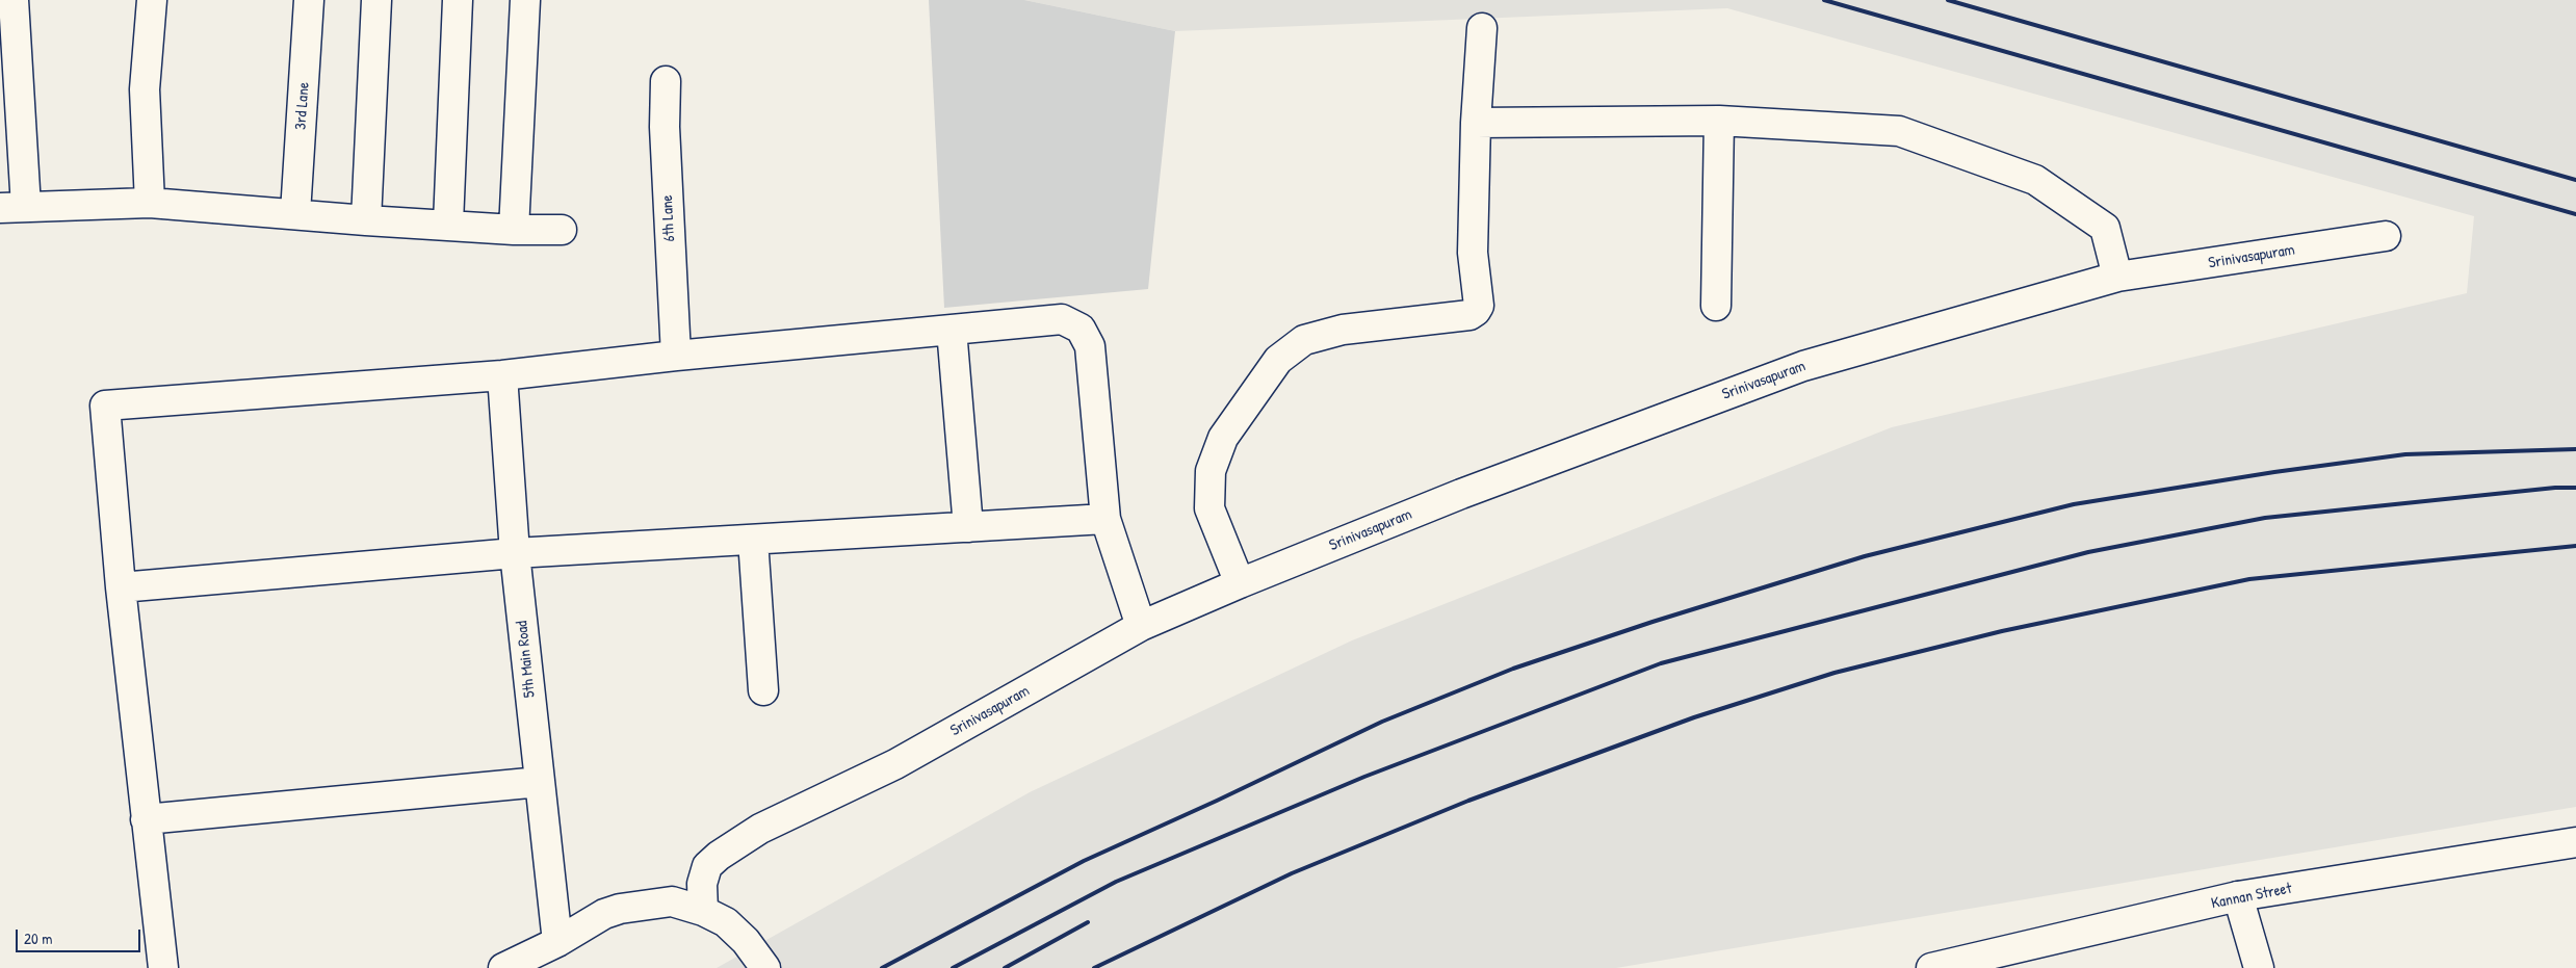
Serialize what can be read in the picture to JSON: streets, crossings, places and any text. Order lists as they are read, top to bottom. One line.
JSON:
{"streets":{"street":["3rd Lane","6th Lane","Srinivasapuram","5th Main Road","Kannan Street"]},"scale_bar":"20 m"}
